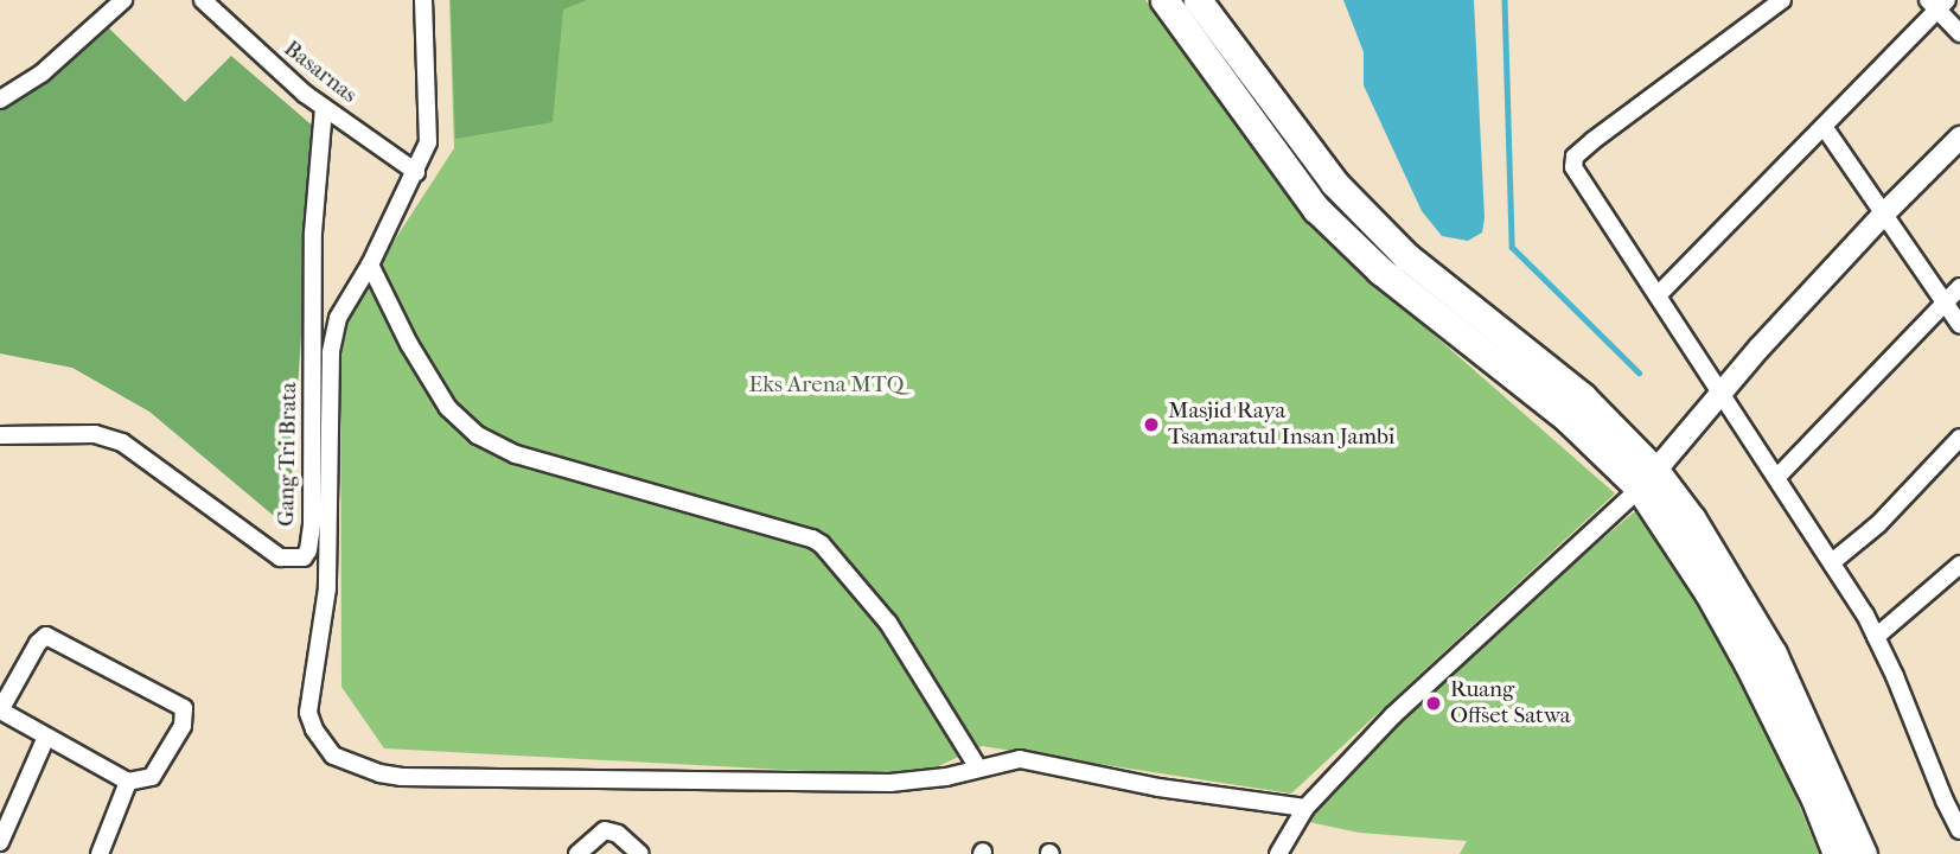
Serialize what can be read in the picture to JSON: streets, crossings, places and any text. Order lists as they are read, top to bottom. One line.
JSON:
{"streets":{"street":["Basarnas","Gang Tri Brata"]},"crossings":[["Basarnas","Gang Tri Brata"]],"parks":["Eks Arena MTQ"],"places":["Masjid Raya Tsamaratul Insan Jambi","Ruang Offset Satwa"]}
